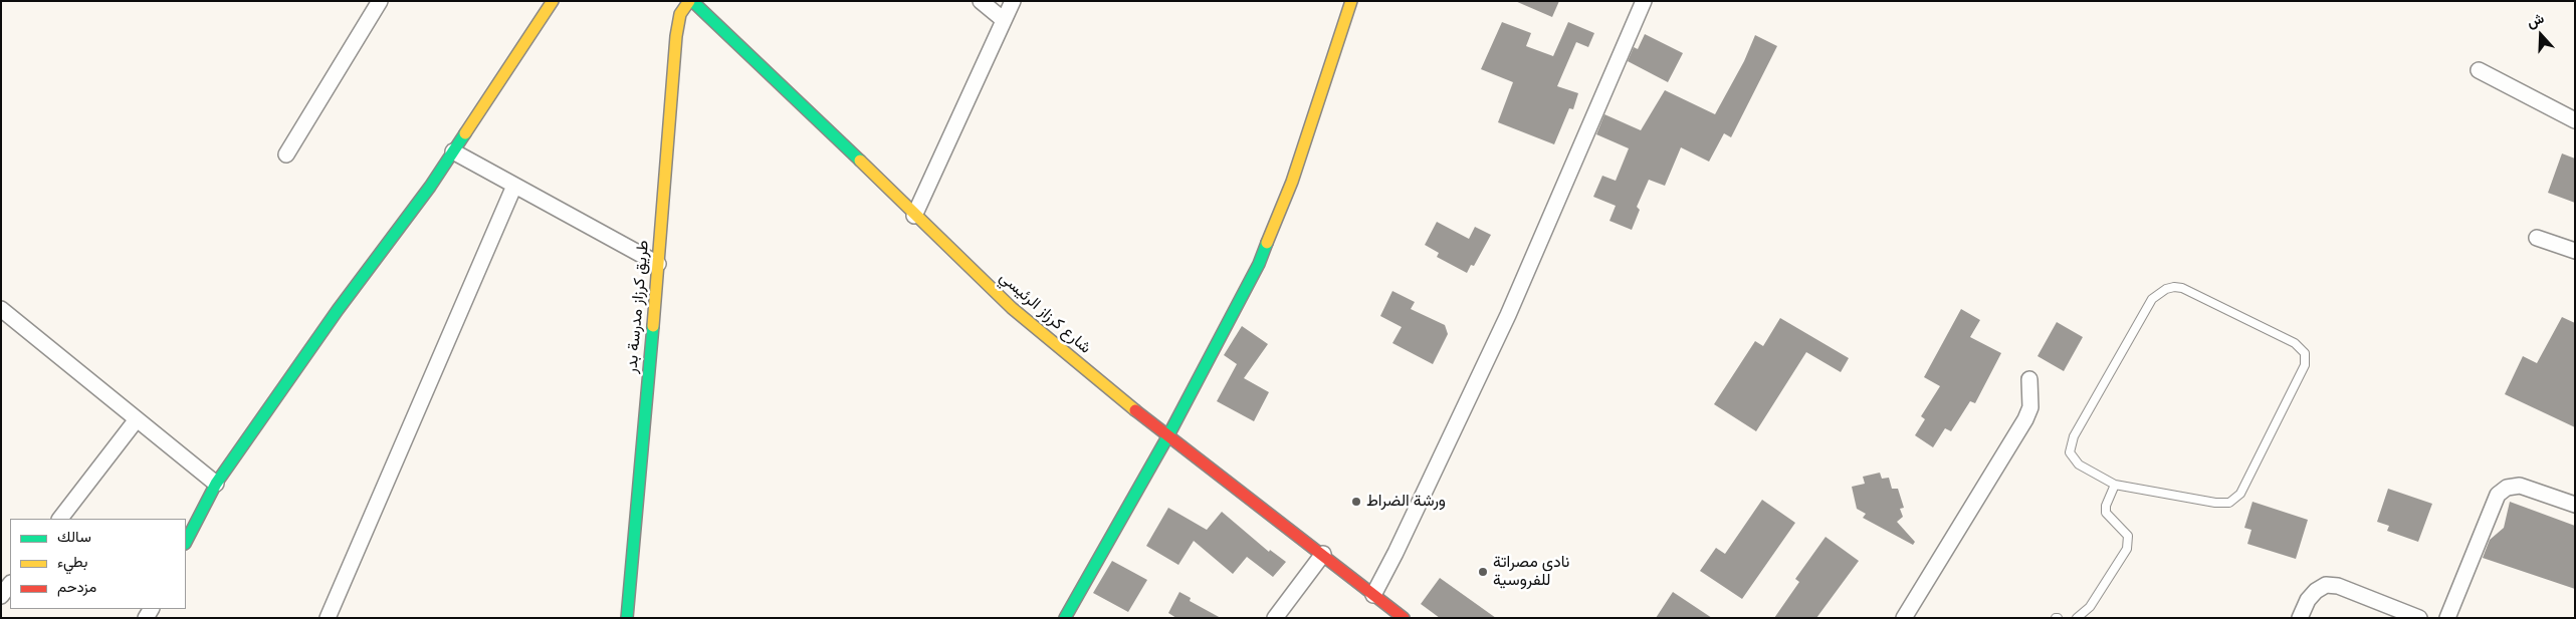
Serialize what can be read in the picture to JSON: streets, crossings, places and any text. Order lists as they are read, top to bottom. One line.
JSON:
{"streets":{"street":["طريق كرزاز مدرسة بدر","شارع كرزاز الرئيسي"]},"crossings":[["طريق كرزاز مدرسة بدر","شارع كرزاز الرئيسي"]],"places":["ورشة الضراط","نادي مصراتة للفروسية"],"legend":["سالك","بطيء","مزدحم"],"north":"top"}
